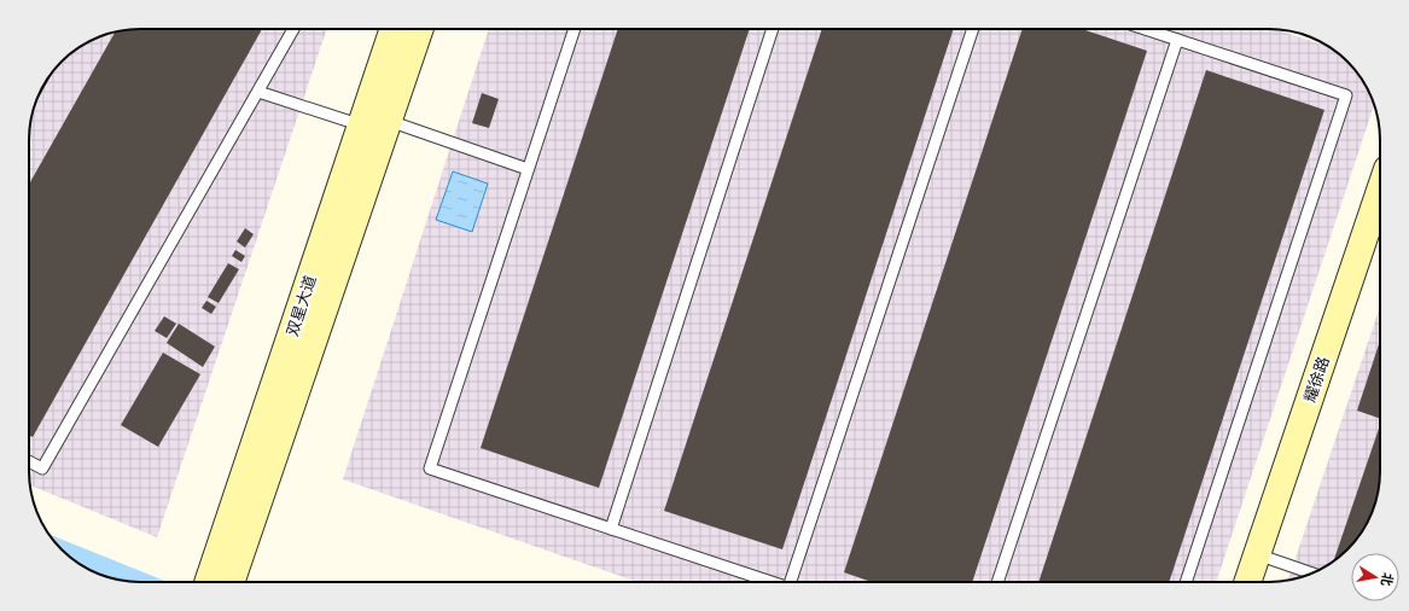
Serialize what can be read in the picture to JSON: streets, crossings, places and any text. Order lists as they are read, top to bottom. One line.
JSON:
{"streets":{"street":["双星大道","耀徐路"]},"north":"right"}
